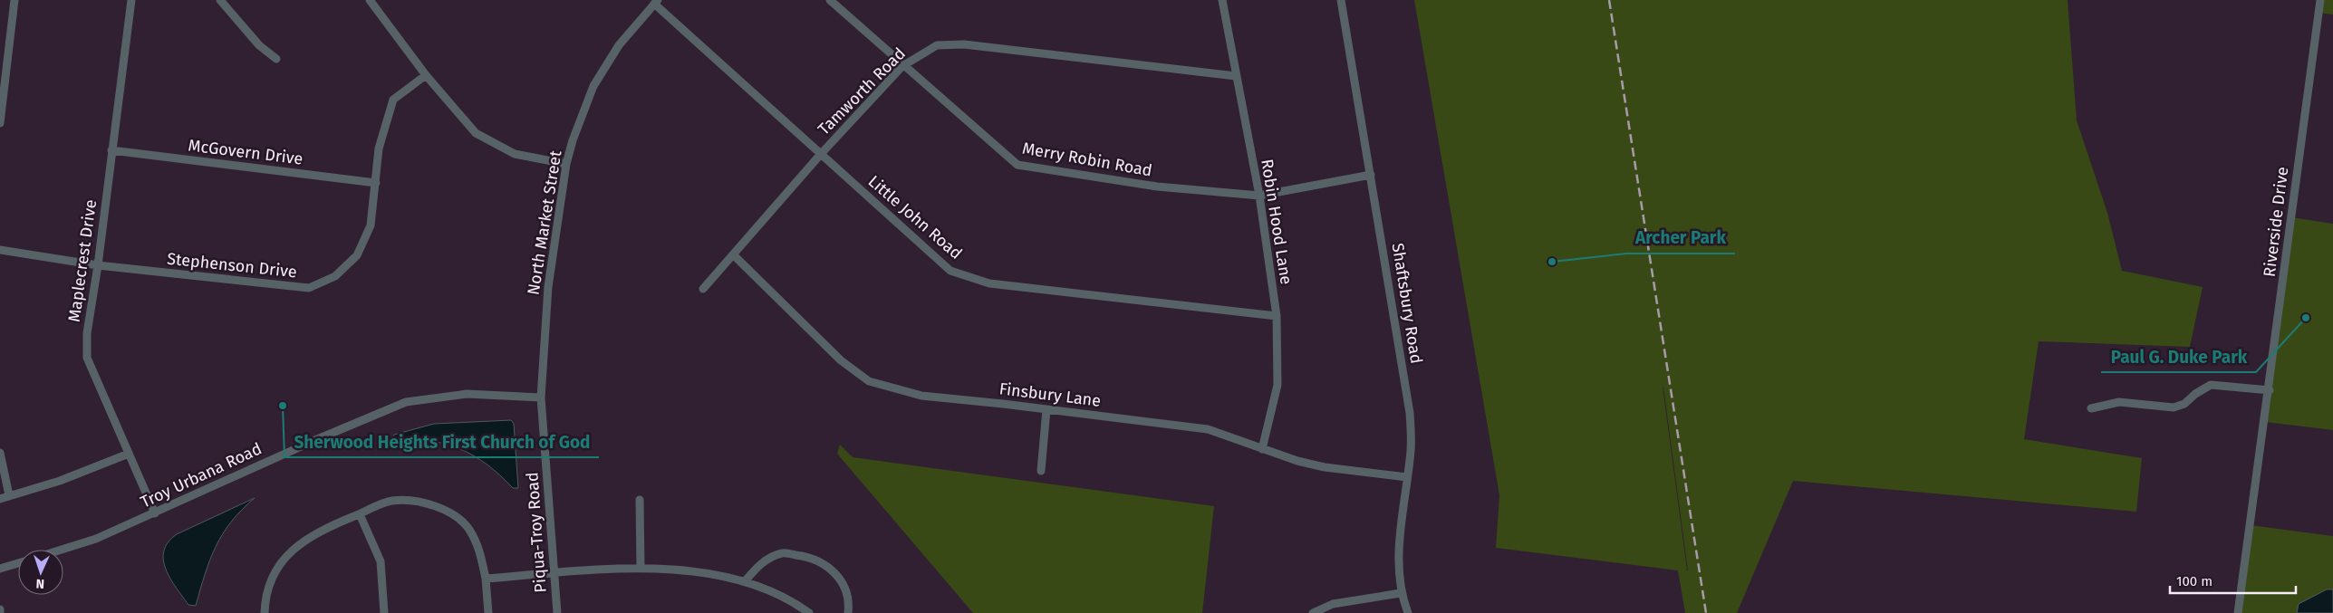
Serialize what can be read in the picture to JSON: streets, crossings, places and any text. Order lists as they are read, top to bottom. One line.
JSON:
{"streets":{"street":["Tamworth Road","McGovern Drive","Merry Robin Road","Little John Road","Robin Hood Lane","Riverside Drive","North Market Street","Maplecrest Drive","Stephenson Drive","Shaftsbury Road","Finsbury Lane","Troy Urbana Road","Piqua-Troy Road"]},"crossings":[["Tamworth Road","Merry Robin Road"],["Tamworth Road","Little John Road"],["Tamworth Road","Robin Hood Lane"],["Tamworth Road","Finsbury Lane"],["McGovern Drive","Maplecrest Drive"],["McGovern Drive","Stephenson Drive"],["Merry Robin Road","Robin Hood Lane"],["Merry Robin Road","Shaftsbury Road"],["Little John Road","Robin Hood Lane"],["Little John Road","North Market Street"],["Robin Hood Lane","Finsbury Lane"],["North Market Street","Piqua-Troy Road"],["Maplecrest Drive","Stephenson Drive"],["Maplecrest Drive","Troy Urbana Road"],["Shaftsbury Road","Finsbury Lane"],["Troy Urbana Road","Piqua-Troy Road"]],"places":["Archer Park","Paul G. Duke Park","Sherwood Heights First Church of God"],"scale_bar":"100 m","north":"bottom"}
